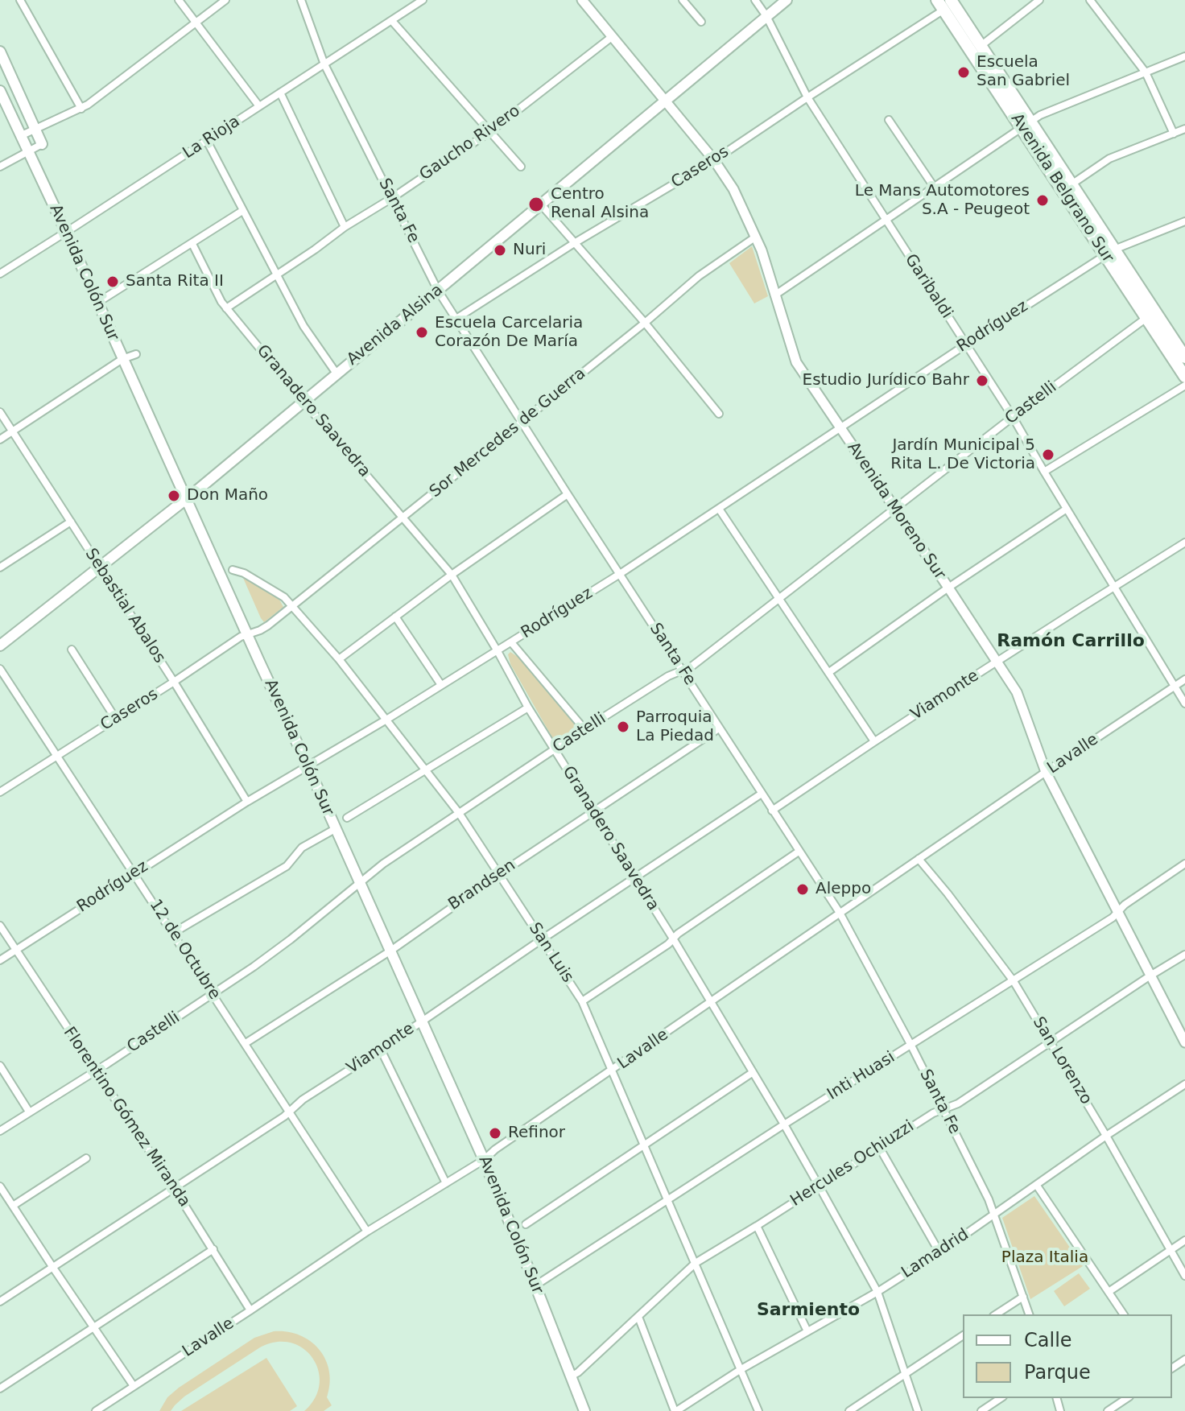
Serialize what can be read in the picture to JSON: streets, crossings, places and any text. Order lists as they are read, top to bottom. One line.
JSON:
{"streets":{"highway":["Avenida Belgrano Sur"],"main road":["Avenida Colón Sur","Avenida Alsina"],"street":["La Rioja","Gaucho Rivero","Caseros","Santa Fe","Garibaldi","Rodríguez","Castelli","Granadero Saavedra","Sor Mercedes de Guerra","Avenida Moreno Sur","Sebastial Abalos","Viamonte","Lavalle","Brandsen","12 de Octubre","San Luis","San Lorenzo","Inti Huasi","Florentino Gómez Miranda","Hercules Ochiuzzi","Lamadrid"]},"crossings":[["La Rioja","Santa Fe"],["La Rioja","Avenida Colón Sur"],["Gaucho Rivero","Santa Fe"],["Gaucho Rivero","Granadero Saavedra"],["Gaucho Rivero","Avenida Moreno Sur"],["Caseros","Avenida Belgrano Sur"],["Caseros","Santa Fe"],["Caseros","Avenida Colón Sur"],["Caseros","Garibaldi"],["Caseros","Sor Mercedes de Guerra"],["Caseros","Avenida Moreno Sur"],["Caseros","Sebastial Abalos"],["Caseros","12 de Octubre"],["Avenida Belgrano Sur","Rodríguez"],["Avenida Belgrano Sur","Castelli"],["Santa Fe","Avenida Alsina"],["Santa Fe","Rodríguez"],["Santa Fe","Castelli"],["Santa Fe","Sor Mercedes de Guerra"],["Santa Fe","Viamonte"],["Santa Fe","Lavalle"],["Santa Fe","Brandsen"],["Santa Fe","Inti Huasi"],["Santa Fe","Hercules Ochiuzzi"],["Santa Fe","Lamadrid"],["Avenida Colón Sur","Avenida Alsina"],["Avenida Colón Sur","Rodríguez"],["Avenida Colón Sur","Castelli"],["Avenida Colón Sur","Viamonte"],["Avenida Colón Sur","Lavalle"],["Avenida Colón Sur","Brandsen"],["Avenida Colón Sur","Inti Huasi"],["Avenida Colón Sur","Hercules Ochiuzzi"],["Garibaldi","Avenida Alsina"],["Garibaldi","Rodríguez"],["Garibaldi","Castelli"],["Garibaldi","Viamonte"],["Garibaldi","Lavalle"],["Avenida Alsina","Granadero Saavedra"],["Avenida Alsina","Avenida Moreno Sur"],["Avenida Alsina","Sebastial Abalos"],["Rodríguez","Granadero Saavedra"],["Rodríguez","Avenida Moreno Sur"],["Rodríguez","Sebastial Abalos"],["Rodríguez","12 de Octubre"],["Rodríguez","San Luis"],["Rodríguez","Florentino Gómez Miranda"],["Castelli","Granadero Saavedra"],["Castelli","Avenida Moreno Sur"],["Castelli","12 de Octubre"],["Castelli","San Luis"],["Castelli","Florentino Gómez Miranda"],["Granadero Saavedra","Sor Mercedes de Guerra"],["Granadero Saavedra","Viamonte"],["Granadero Saavedra","Lavalle"],["Granadero Saavedra","Brandsen"],["Granadero Saavedra","Inti Huasi"],["Granadero Saavedra","Hercules Ochiuzzi"],["Granadero Saavedra","Lamadrid"],["Sor Mercedes de Guerra","Avenida Moreno Sur"],["Sor Mercedes de Guerra","San Luis"],["Avenida Moreno Sur","Viamonte"],["Avenida Moreno Sur","Lavalle"],["Avenida Moreno Sur","Inti Huasi"],["Avenida Moreno Sur","Hercules Ochiuzzi"],["Viamonte","12 de Octubre"],["Viamonte","San Luis"],["Viamonte","Florentino Gómez Miranda"],["Lavalle","12 de Octubre"],["Lavalle","San Luis"],["Lavalle","San Lorenzo"],["Lavalle","Florentino Gómez Miranda"],["Brandsen","12 de Octubre"],["Brandsen","San Luis"],["San Luis","Inti Huasi"],["San Luis","Hercules Ochiuzzi"],["San Luis","Lamadrid"],["San Lorenzo","Inti Huasi"],["San Lorenzo","Hercules Ochiuzzi"],["San Lorenzo","Lamadrid"]],"districts":["Ramón Carrillo","Sarmiento"],"parks":["Plaza Italia"],"places":["Escuela San Gabriel","Le Mans Automotores S.A - Peugeot","Centro Renal Alsina","Nuri","Santa Rita II","Escuela Carcelaria Corazón De María","Estudio Jurídico Bahr","Jardín Municipal 5 Rita L. De Victoria","Don Maño","Parroquia La Piedad","Aleppo","Refinor"],"legend":["Calle","Parque"]}
